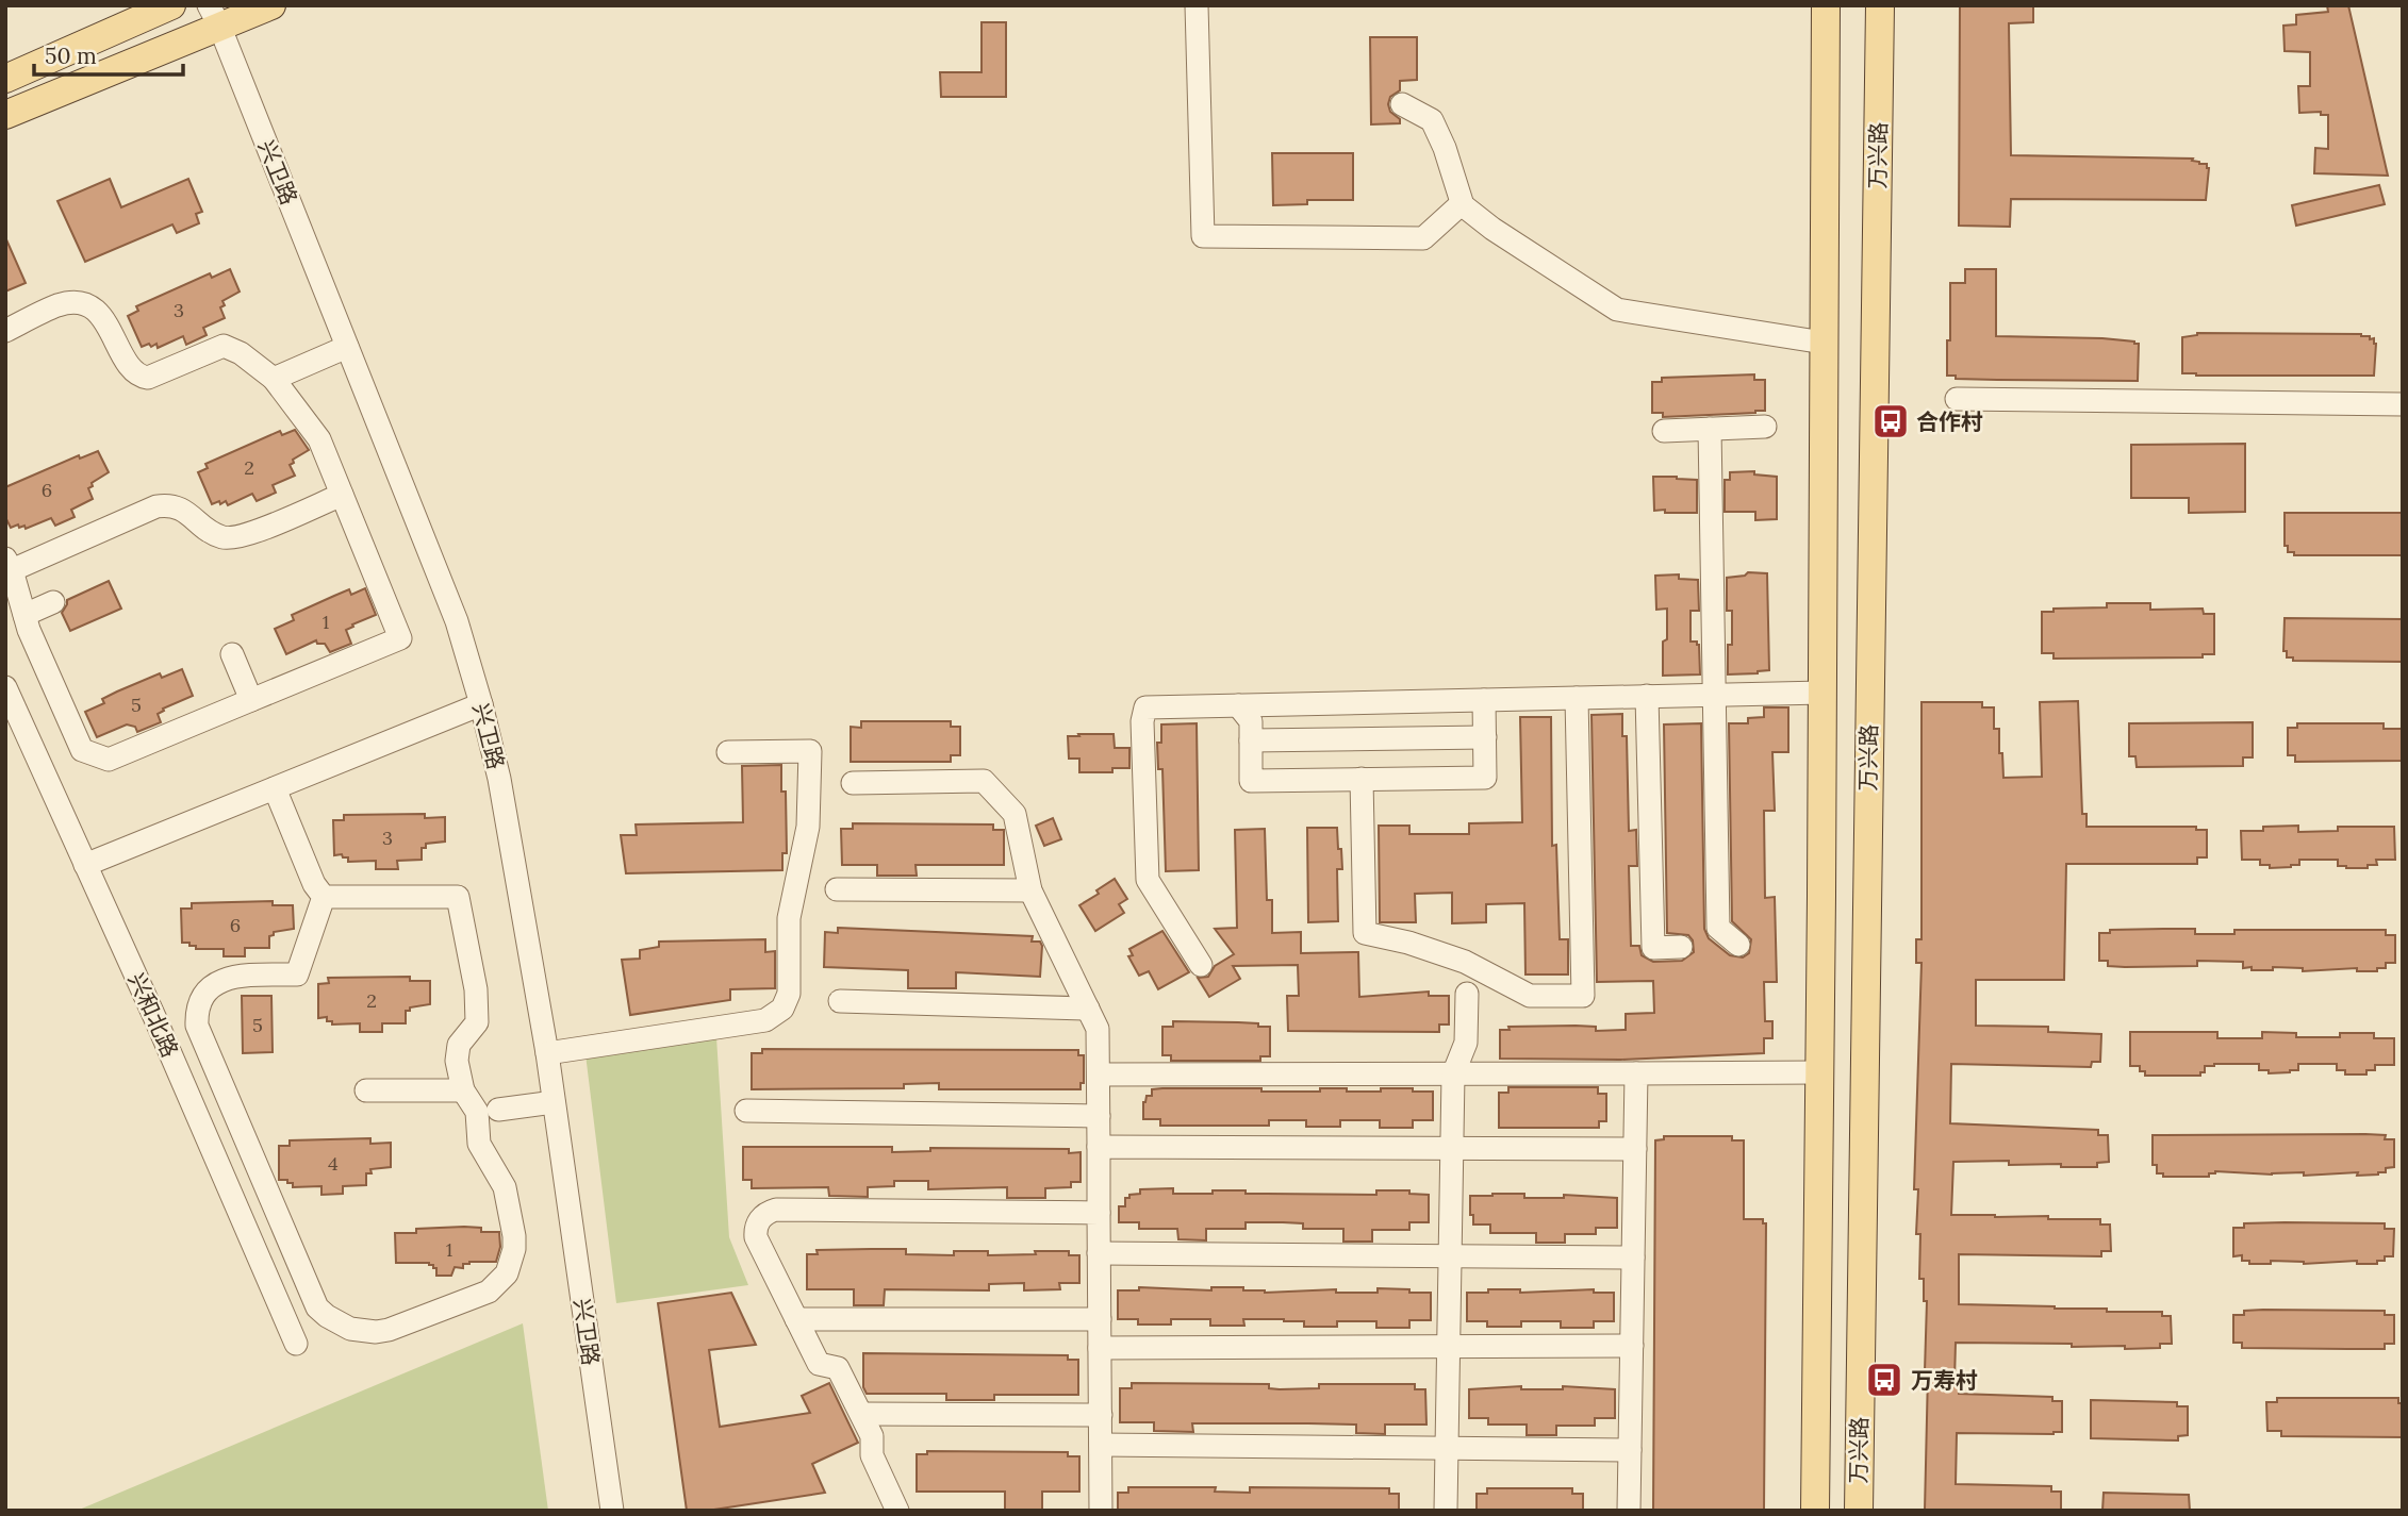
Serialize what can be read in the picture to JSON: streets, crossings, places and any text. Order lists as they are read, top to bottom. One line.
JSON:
{"streets":{"main road":["万兴路"],"street":["兴卫路","兴和北路"]},"places":{"bus stop":["合作村","万寿村"]},"house_numbers":["3","2","6","1","5","3","6","2","5","4","1"],"scale_bar":"50 m"}
